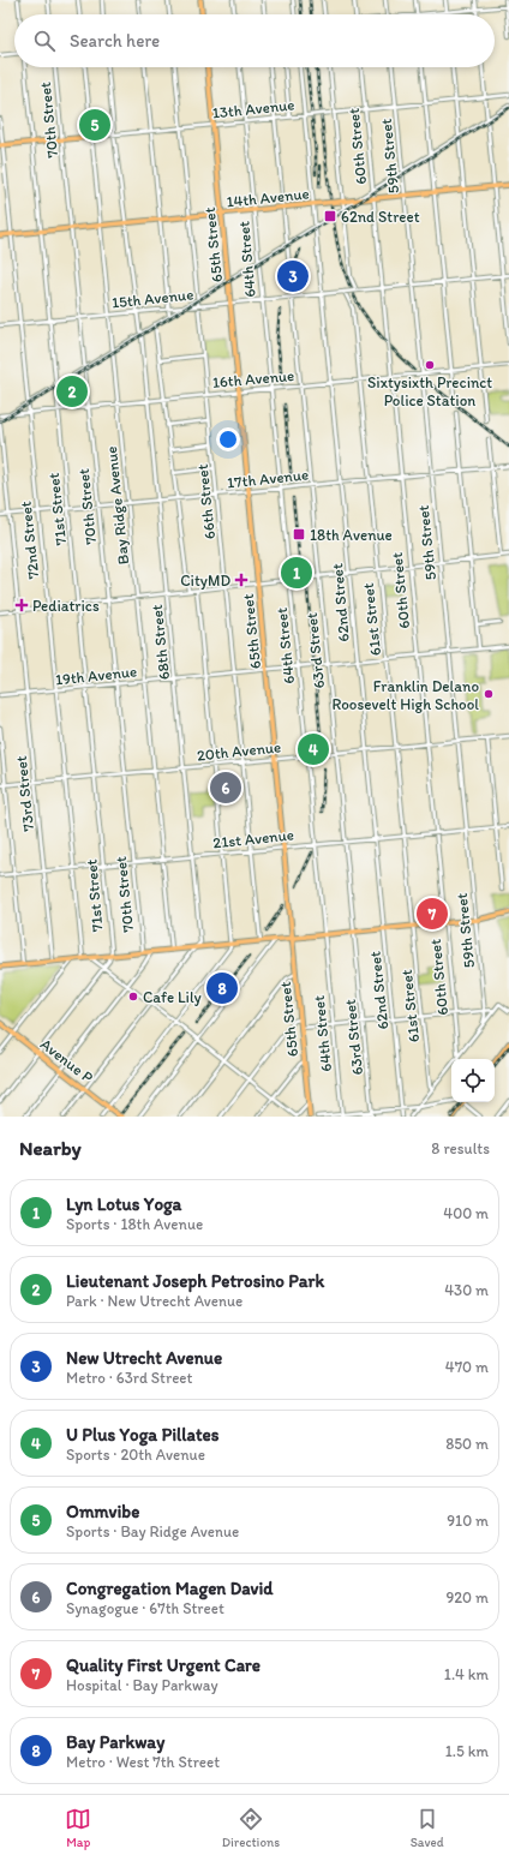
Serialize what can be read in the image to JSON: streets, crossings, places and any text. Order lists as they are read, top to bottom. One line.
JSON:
{"streets":{"main road":["13th Avenue","14th Avenue","65th Street","Avenue P"],"street":["70th Street","60th Street","59th Street","64th Street","15th Avenue","16th Avenue","17th Avenue","66th Street","Bay Ridge Avenue","71st Street","72nd Street","62nd Street","61st Street","68th Street","63rd Street","19th Avenue","20th Avenue","73rd Street","21st Avenue"]},"crossings":[["13th Avenue","70th Street"],["13th Avenue","60th Street"],["13th Avenue","59th Street"],["13th Avenue","65th Street"],["13th Avenue","64th Street"],["13th Avenue","66th Street"],["13th Avenue","Bay Ridge Avenue"],["13th Avenue","71st Street"],["13th Avenue","72nd Street"],["13th Avenue","62nd Street"],["13th Avenue","68th Street"],["70th Street","14th Avenue"],["70th Street","15th Avenue"],["70th Street","16th Avenue"],["70th Street","17th Avenue"],["70th Street","19th Avenue"],["70th Street","20th Avenue"],["70th Street","21st Avenue"],["60th Street","14th Avenue"],["60th Street","15th Avenue"],["60th Street","16th Avenue"],["60th Street","17th Avenue"],["60th Street","19th Avenue"],["60th Street","20th Avenue"],["60th Street","21st Avenue"],["59th Street","14th Avenue"],["59th Street","15th Avenue"],["59th Street","16th Avenue"],["59th Street","17th Avenue"],["59th Street","19th Avenue"],["59th Street","20th Avenue"],["59th Street","21st Avenue"],["14th Avenue","65th Street"],["14th Avenue","64th Street"],["14th Avenue","66th Street"],["14th Avenue","Bay Ridge Avenue"],["14th Avenue","71st Street"],["14th Avenue","72nd Street"],["14th Avenue","62nd Street"],["14th Avenue","68th Street"],["65th Street","15th Avenue"],["65th Street","16th Avenue"],["65th Street","17th Avenue"],["65th Street","19th Avenue"],["65th Street","20th Avenue"],["65th Street","21st Avenue"],["64th Street","15th Avenue"],["64th Street","16th Avenue"],["64th Street","17th Avenue"],["64th Street","19th Avenue"],["64th Street","20th Avenue"],["64th Street","21st Avenue"],["15th Avenue","66th Street"],["15th Avenue","Bay Ridge Avenue"],["15th Avenue","71st Street"],["15th Avenue","72nd Street"],["15th Avenue","62nd Street"],["15th Avenue","61st Street"],["15th Avenue","68th Street"],["15th Avenue","63rd Street"],["16th Avenue","66th Street"],["16th Avenue","Bay Ridge Avenue"],["16th Avenue","71st Street"],["16th Avenue","72nd Street"],["16th Avenue","62nd Street"],["16th Avenue","61st Street"],["16th Avenue","68th Street"],["16th Avenue","63rd Street"],["17th Avenue","66th Street"],["17th Avenue","Bay Ridge Avenue"],["17th Avenue","71st Street"],["17th Avenue","72nd Street"],["17th Avenue","62nd Street"],["17th Avenue","61st Street"],["17th Avenue","68th Street"],["17th Avenue","63rd Street"],["17th Avenue","73rd Street"],["66th Street","19th Avenue"],["66th Street","20th Avenue"],["66th Street","21st Avenue"],["Bay Ridge Avenue","19th Avenue"],["Bay Ridge Avenue","20th Avenue"],["Bay Ridge Avenue","21st Avenue"],["71st Street","19th Avenue"],["71st Street","20th Avenue"],["71st Street","21st Avenue"],["72nd Street","19th Avenue"],["72nd Street","20th Avenue"],["72nd Street","21st Avenue"],["62nd Street","19th Avenue"],["62nd Street","20th Avenue"],["62nd Street","21st Avenue"],["61st Street","19th Avenue"],["61st Street","20th Avenue"],["61st Street","21st Avenue"],["68th Street","19th Avenue"],["68th Street","20th Avenue"],["68th Street","21st Avenue"],["63rd Street","19th Avenue"],["63rd Street","20th Avenue"],["63rd Street","21st Avenue"],["19th Avenue","73rd Street"],["20th Avenue","73rd Street"],["73rd Street","21st Avenue"]],"places":{"transit":["62nd Street","18th Avenue"],"other":["Sixtysixth Precinct Police Station","Franklin Delano Roosevelt High School","Cafe Lily"],"health":["CityMD","Pediatrics"]},"page":{"search":"Search here","pins":["5","3","2","1","4","6","7","8"],"heading":["Nearby","8 results"],"list":[{"mark":"1","name":"Lyn Lotus Yoga","note":"Sports · 18th Avenue","value":"400 m"},{"mark":"2","name":"Lieutenant Joseph Petrosino Park","note":"Park · New Utrecht Avenue","value":"430 m"},{"mark":"3","name":"New Utrecht Avenue","note":"Metro · 63rd Street","value":"470 m"},{"mark":"4","name":"U Plus Yoga Pillates","note":"Sports · 20th Avenue","value":"850 m"},{"mark":"5","name":"Ommvibe","note":"Sports · Bay Ridge Avenue","value":"910 m"},{"mark":"6","name":"Congregation Magen David","note":"Synagogue · 67th Street","value":"920 m"},{"mark":"7","name":"Quality First Urgent Care","note":"Hospital · Bay Parkway","value":"1.4 km"},{"mark":"8","name":"Bay Parkway","note":"Metro · West 7th Street","value":"1.5 km"}],"nav":["Map","Directions","Saved"]}}
